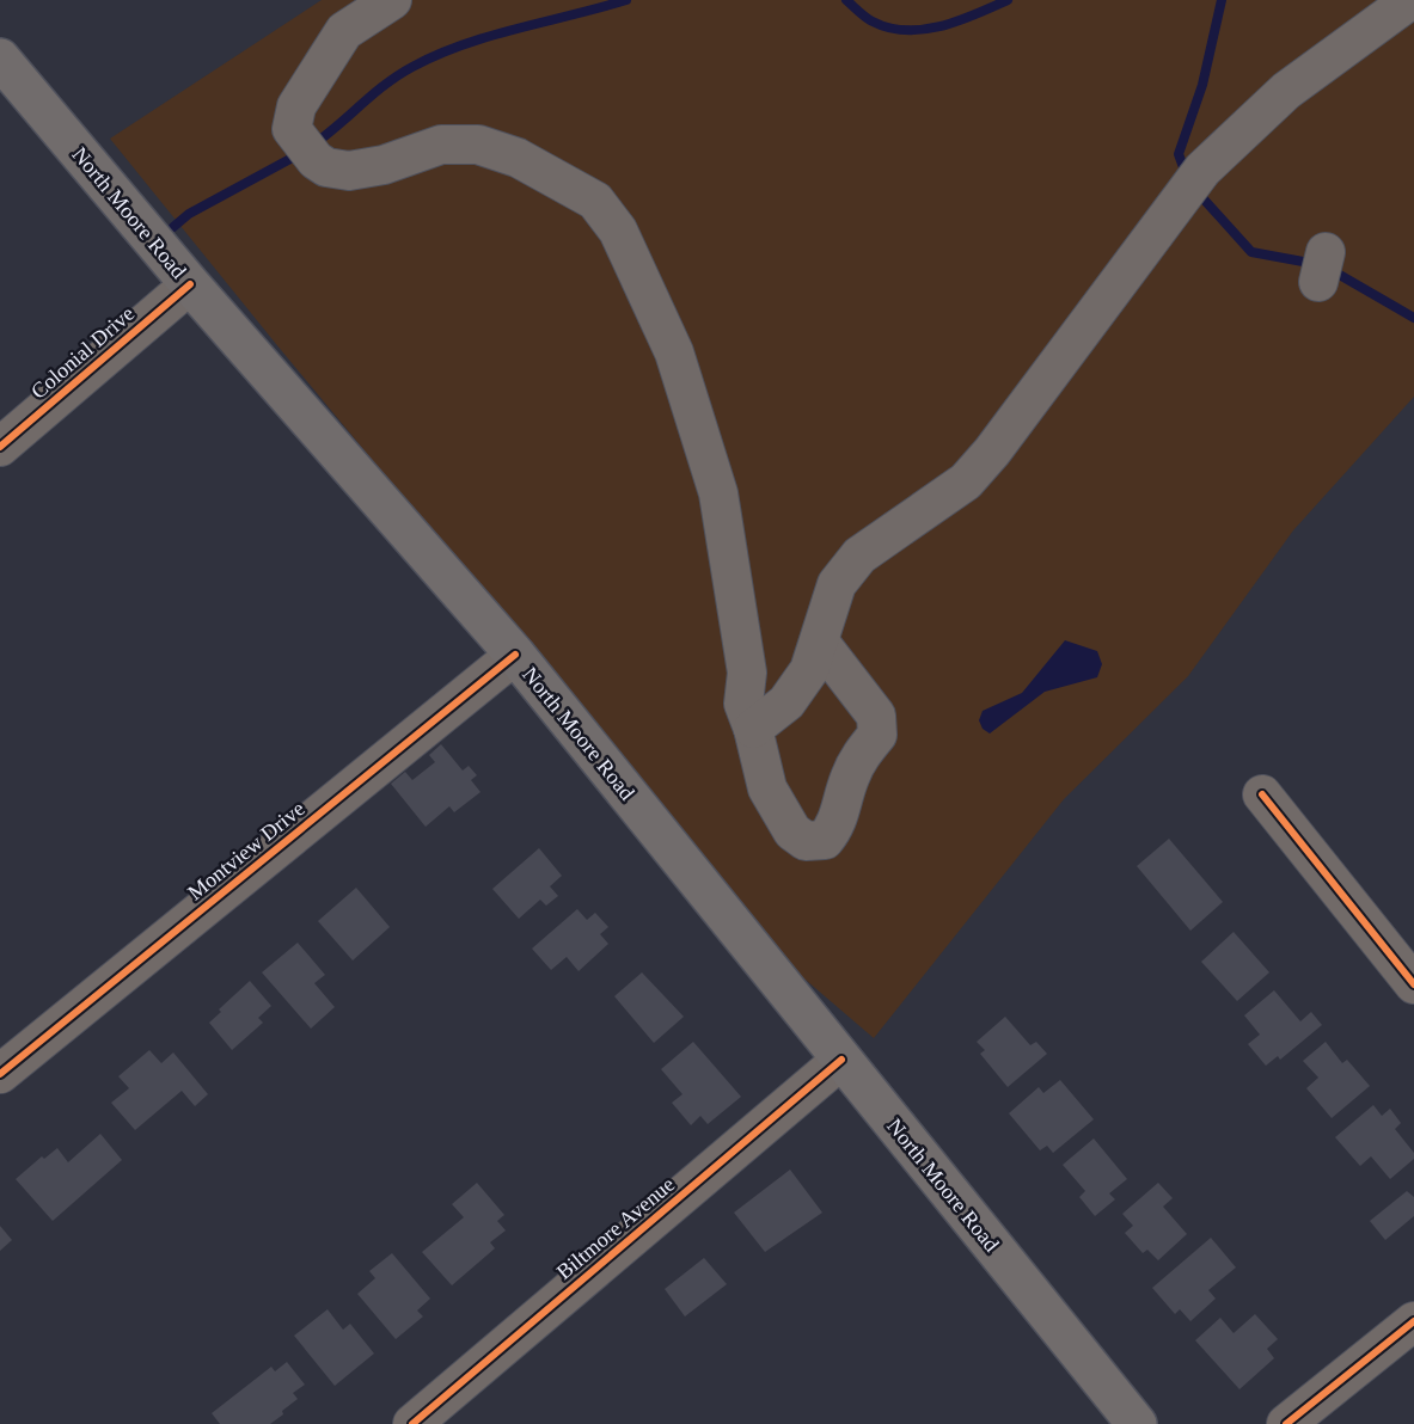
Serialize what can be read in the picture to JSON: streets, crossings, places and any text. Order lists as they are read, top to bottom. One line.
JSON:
{"streets":{"main road":["North Moore Road"],"street":["Colonial Drive","Montview Drive","Biltmore Avenue"]},"crossings":[["North Moore Road","Colonial Drive"],["North Moore Road","Montview Drive"],["North Moore Road","Biltmore Avenue"]]}
